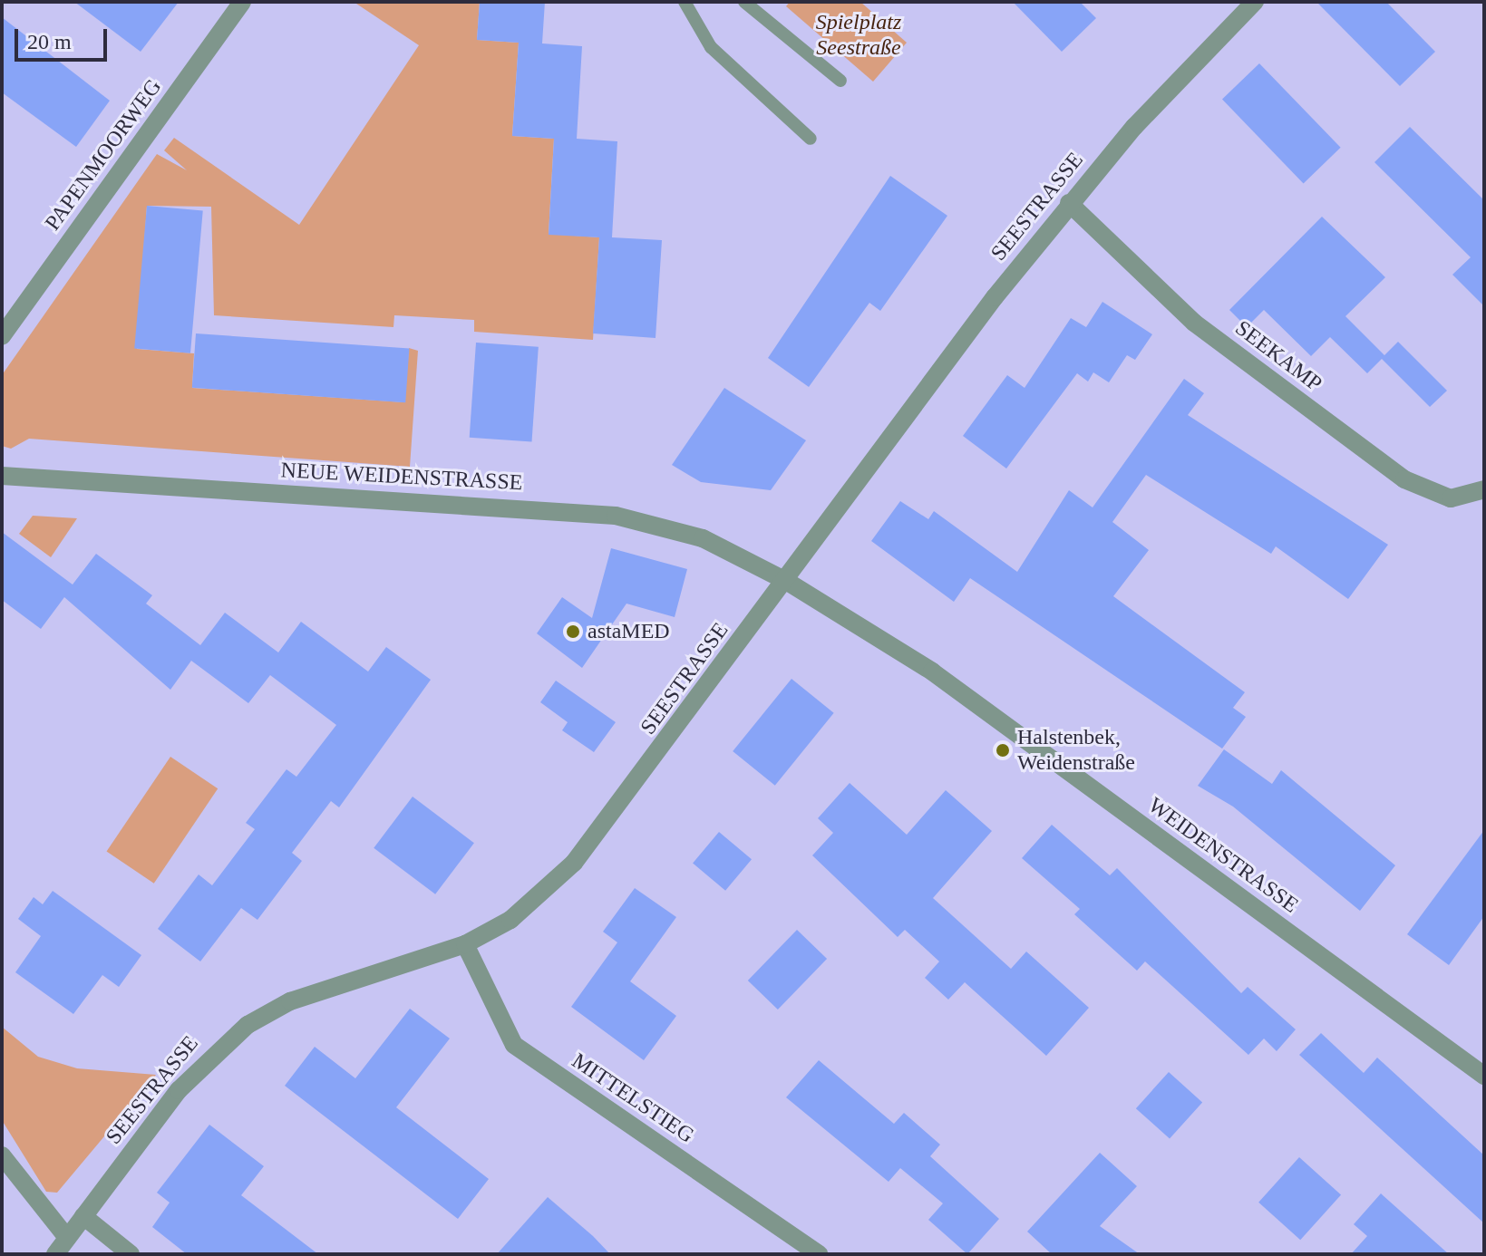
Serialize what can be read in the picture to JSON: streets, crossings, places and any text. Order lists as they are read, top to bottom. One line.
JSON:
{"streets":{"street":["PAPENMOORWEG","SEESTRASSE","SEEKAMP","NEUE WEIDENSTRASSE","WEIDENSTRASSE","MITTELSTIEG"]},"crossings":[["SEESTRASSE","SEEKAMP"],["SEESTRASSE","NEUE WEIDENSTRASSE"],["SEESTRASSE","WEIDENSTRASSE"],["SEESTRASSE","MITTELSTIEG"],["NEUE WEIDENSTRASSE","WEIDENSTRASSE"]],"parks":["Spielplatz Seestraße"],"places":["astaMED","Halstenbek, Weidenstraße"],"scale_bar":"20 m"}
